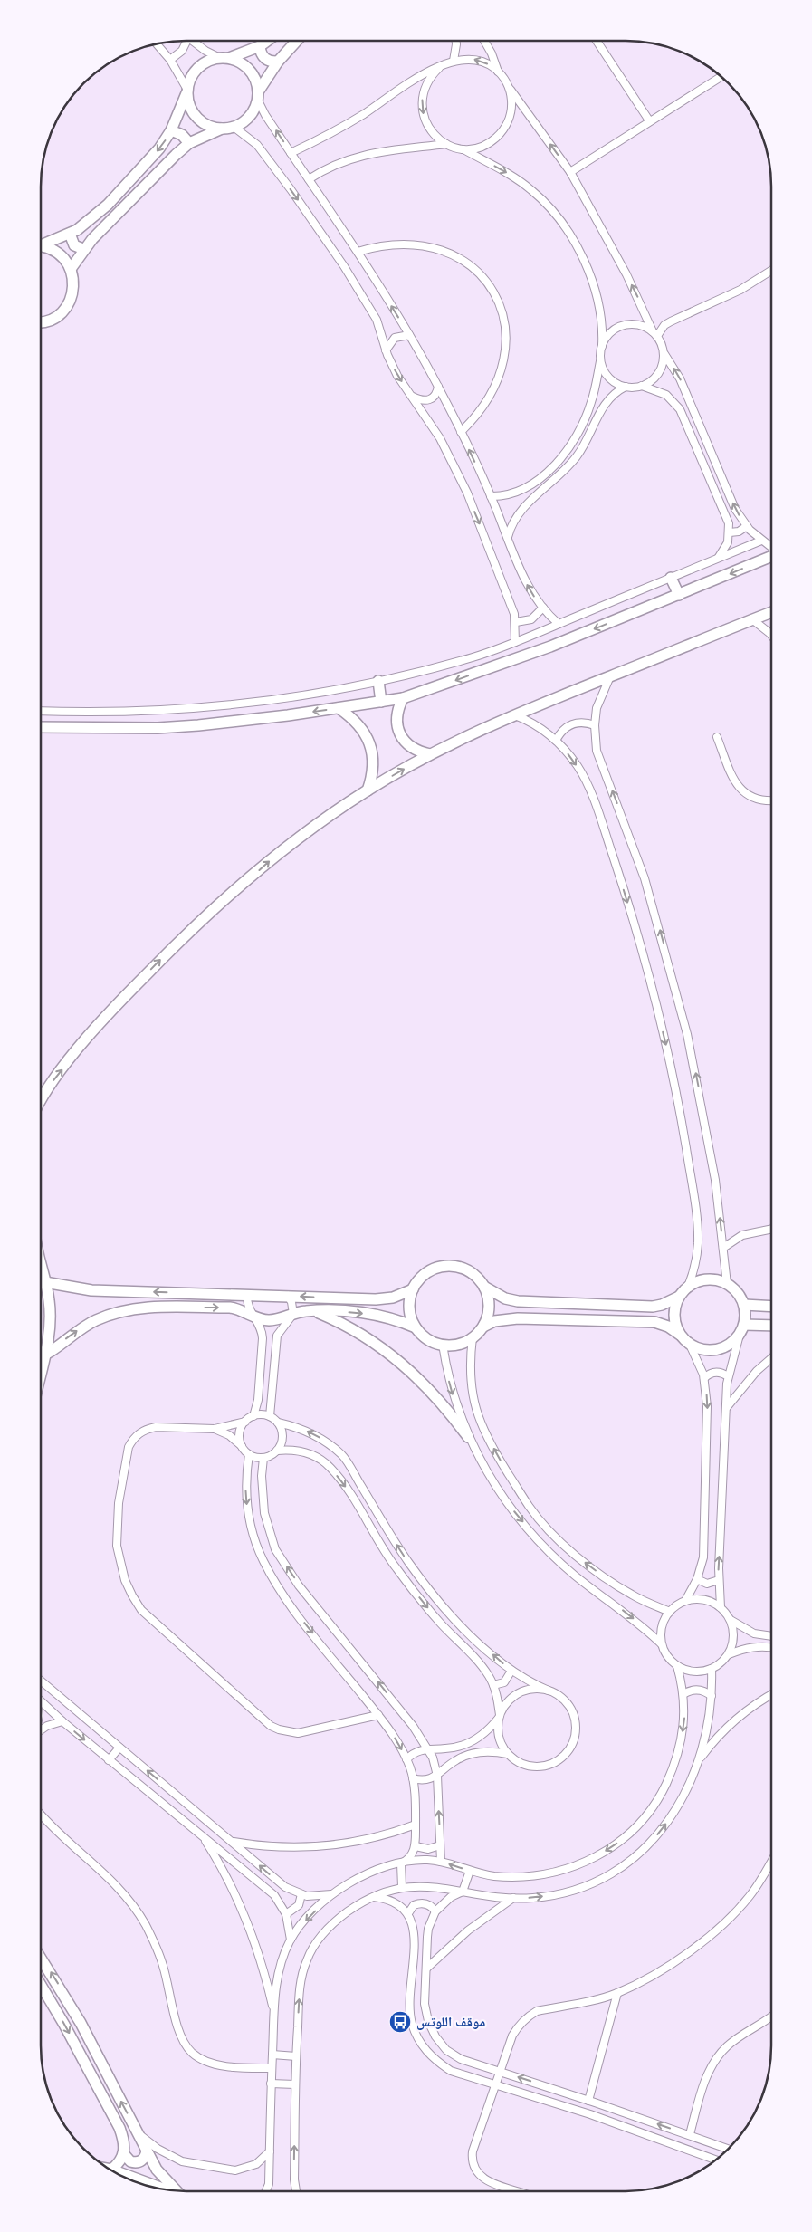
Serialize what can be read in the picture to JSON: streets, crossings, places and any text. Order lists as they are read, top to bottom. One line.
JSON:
{"places":{"bus stop":["موقف اللوتس"]}}
